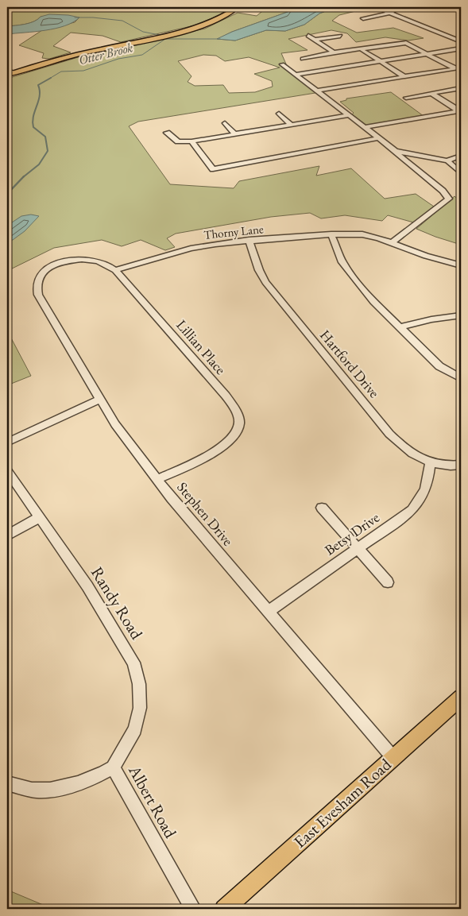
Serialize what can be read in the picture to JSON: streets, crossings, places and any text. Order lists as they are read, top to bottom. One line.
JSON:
{"streets":{"main road":["East Evesham Road"],"street":["Thorny Lane","Lillian Place","Hartford Drive","Stephen Drive","Betsy Drive","Randy Road","Albert Road"]},"crossings":[["Thorny Lane","Lillian Place"],["Thorny Lane","Hartford Drive"],["Lillian Place","Stephen Drive"],["Hartford Drive","Betsy Drive"],["Stephen Drive","Betsy Drive"],["Stephen Drive","East Evesham Road"],["Randy Road","Albert Road"]],"water":["Otter Brook"]}
